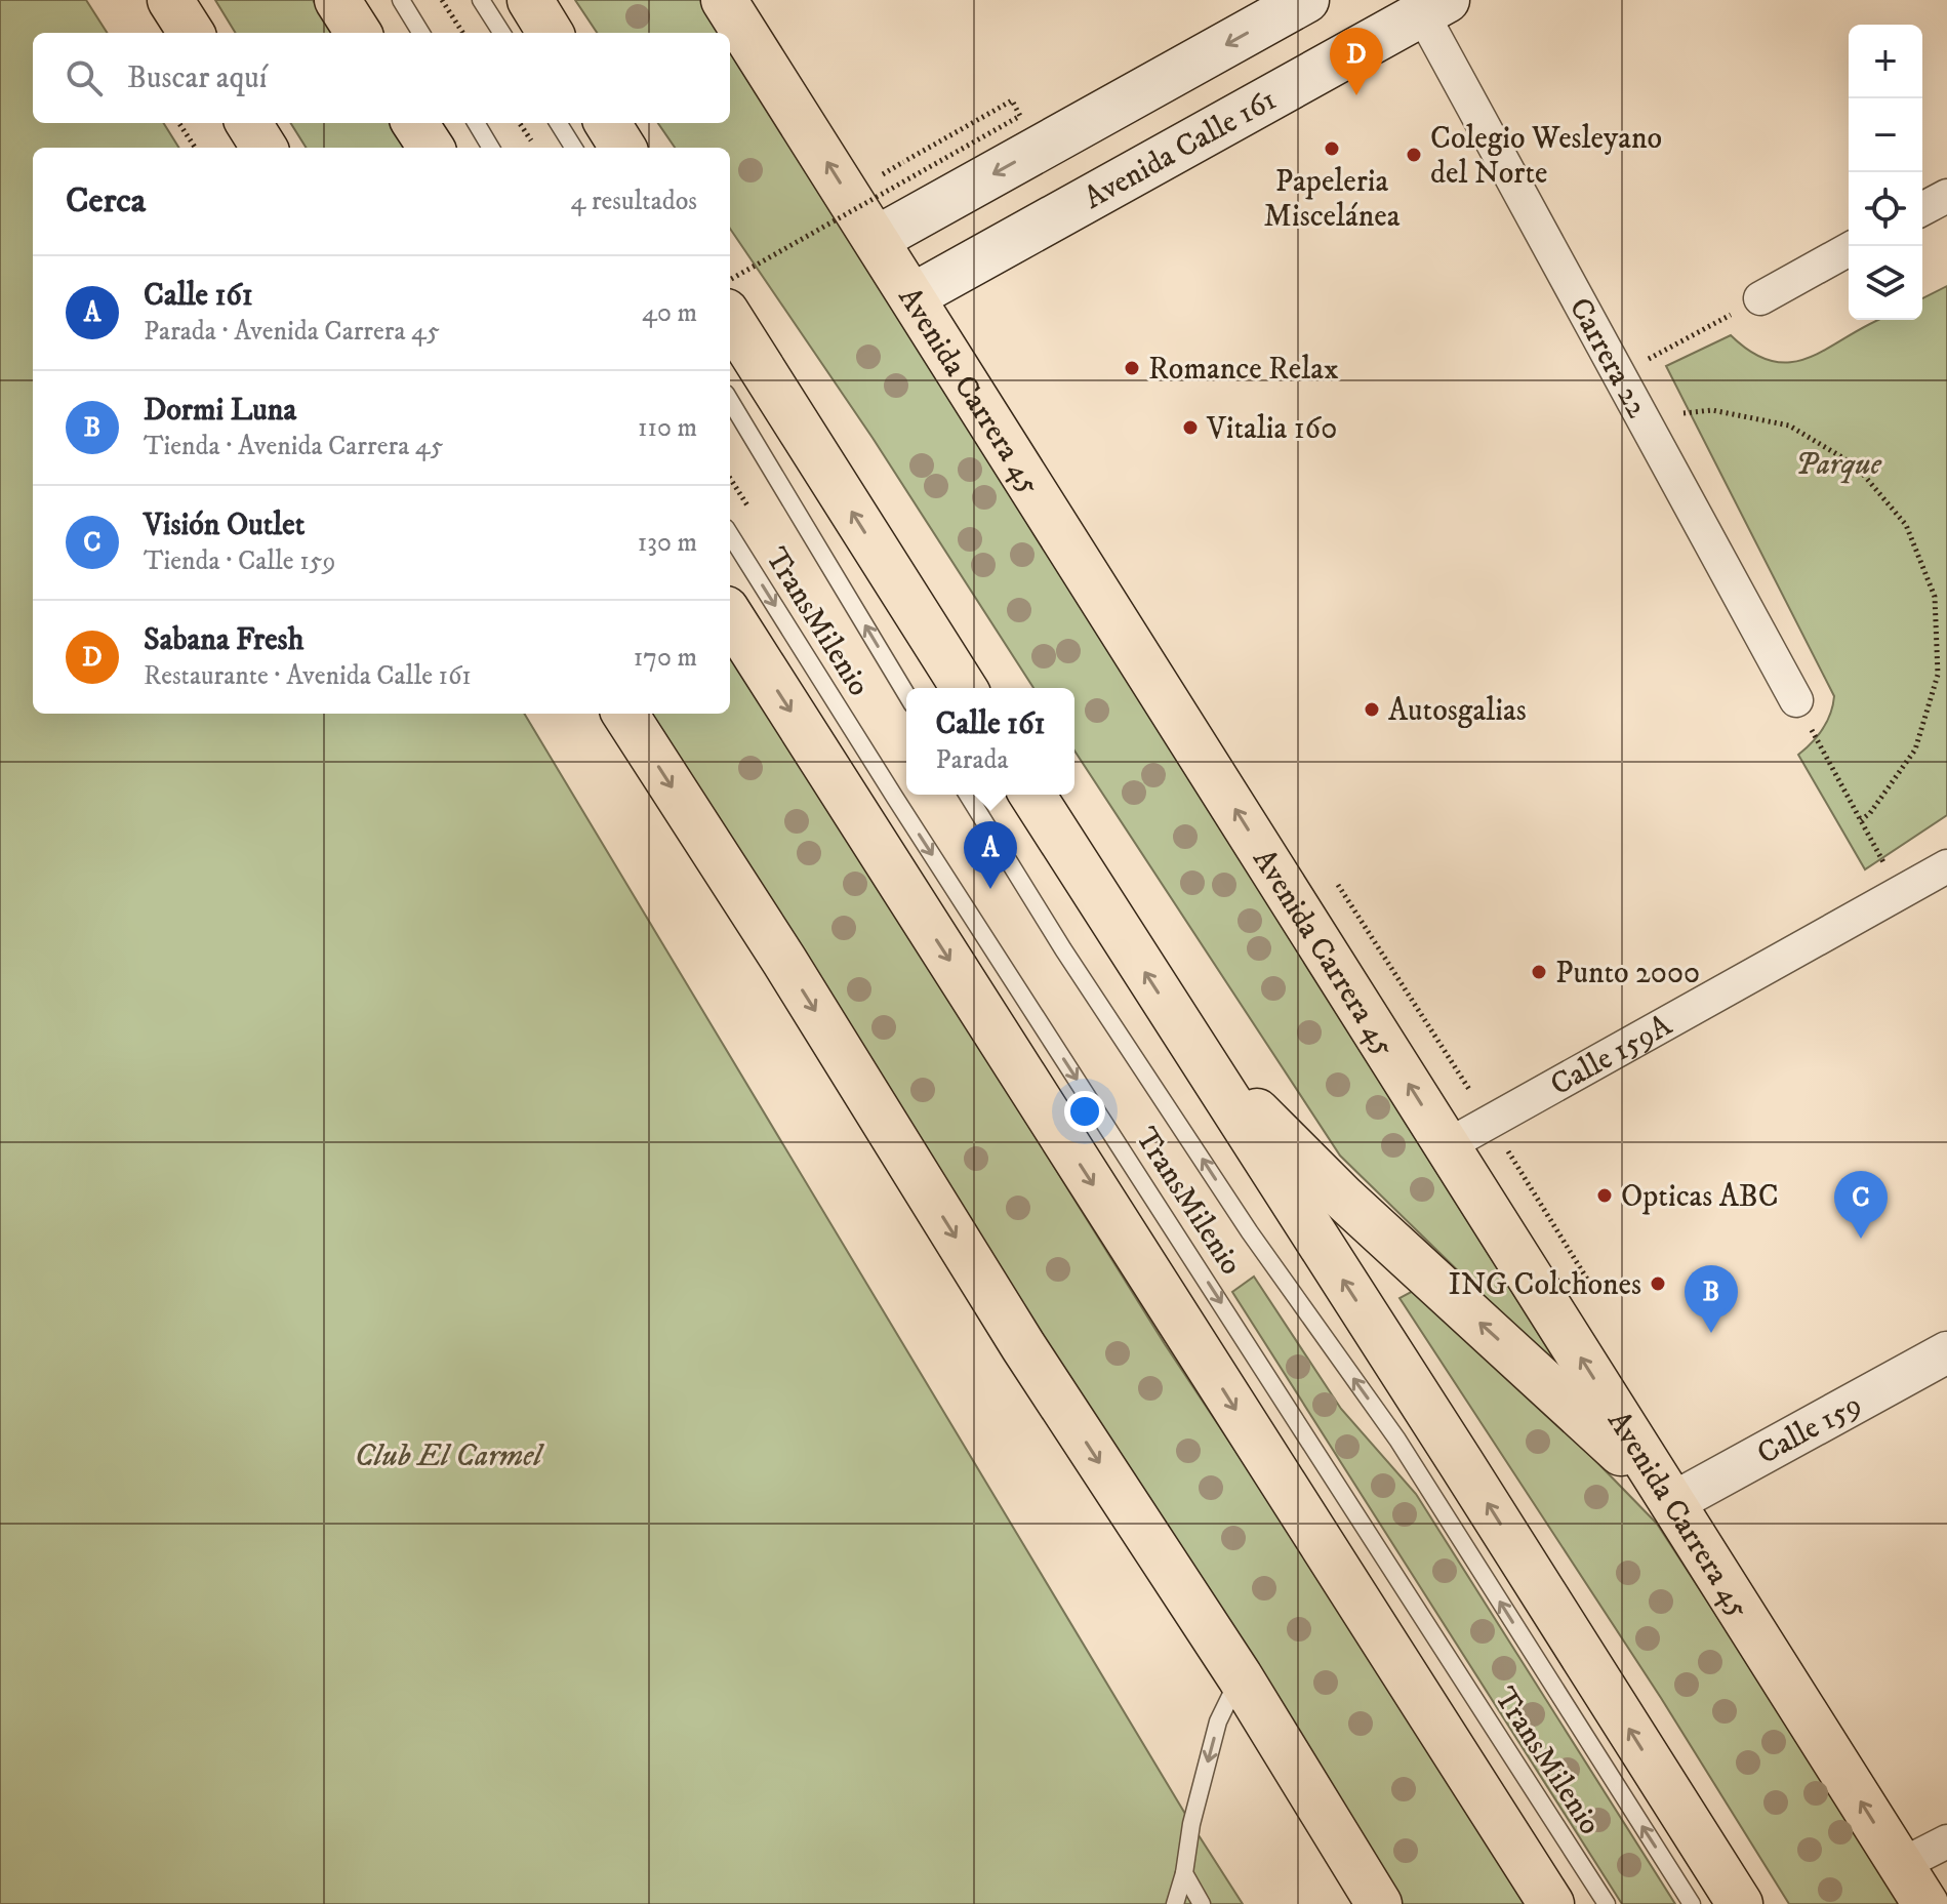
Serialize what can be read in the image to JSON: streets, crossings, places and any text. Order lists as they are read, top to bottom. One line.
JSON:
{"streets":{"highway":["Avenida Carrera 45"],"main road":["Avenida Calle 161"],"street":["Carrera 22","Calle 159A","Calle 159"],"lane":["TransMilenio"]},"crossings":[["Avenida Calle 161","Carrera 22"],["Avenida Calle 161","Avenida Carrera 45"],["Avenida Carrera 45","Calle 159A"],["Avenida Carrera 45","Calle 159"]],"parks":["Parque","Club El Carmel"],"places":["Papeleria Miscelánea","Colegio Wesleyano del Norte","Romance Relax","Vitalia 160","Autosgalias","Punto 2000","Opticas ABC","ING Colchones"],"page":{"map_buttons":["+","−"],"pins":["D","A","C","B"],"search":"Buscar aquí","heading":["Cerca","4 resultados"],"list":[{"mark":"A","name":"Calle 161","note":"Parada · Avenida Carrera 45","value":"40 m"},{"mark":"B","name":"Dormi Luna","note":"Tienda · Avenida Carrera 45","value":"110 m"},{"mark":"C","name":"Visión Outlet","note":"Tienda · Calle 159","value":"130 m"},{"mark":"D","name":"Sabana Fresh","note":"Restaurante · Avenida Calle 161","value":"170 m"}],"popup":["Calle 161","Parada"]}}
